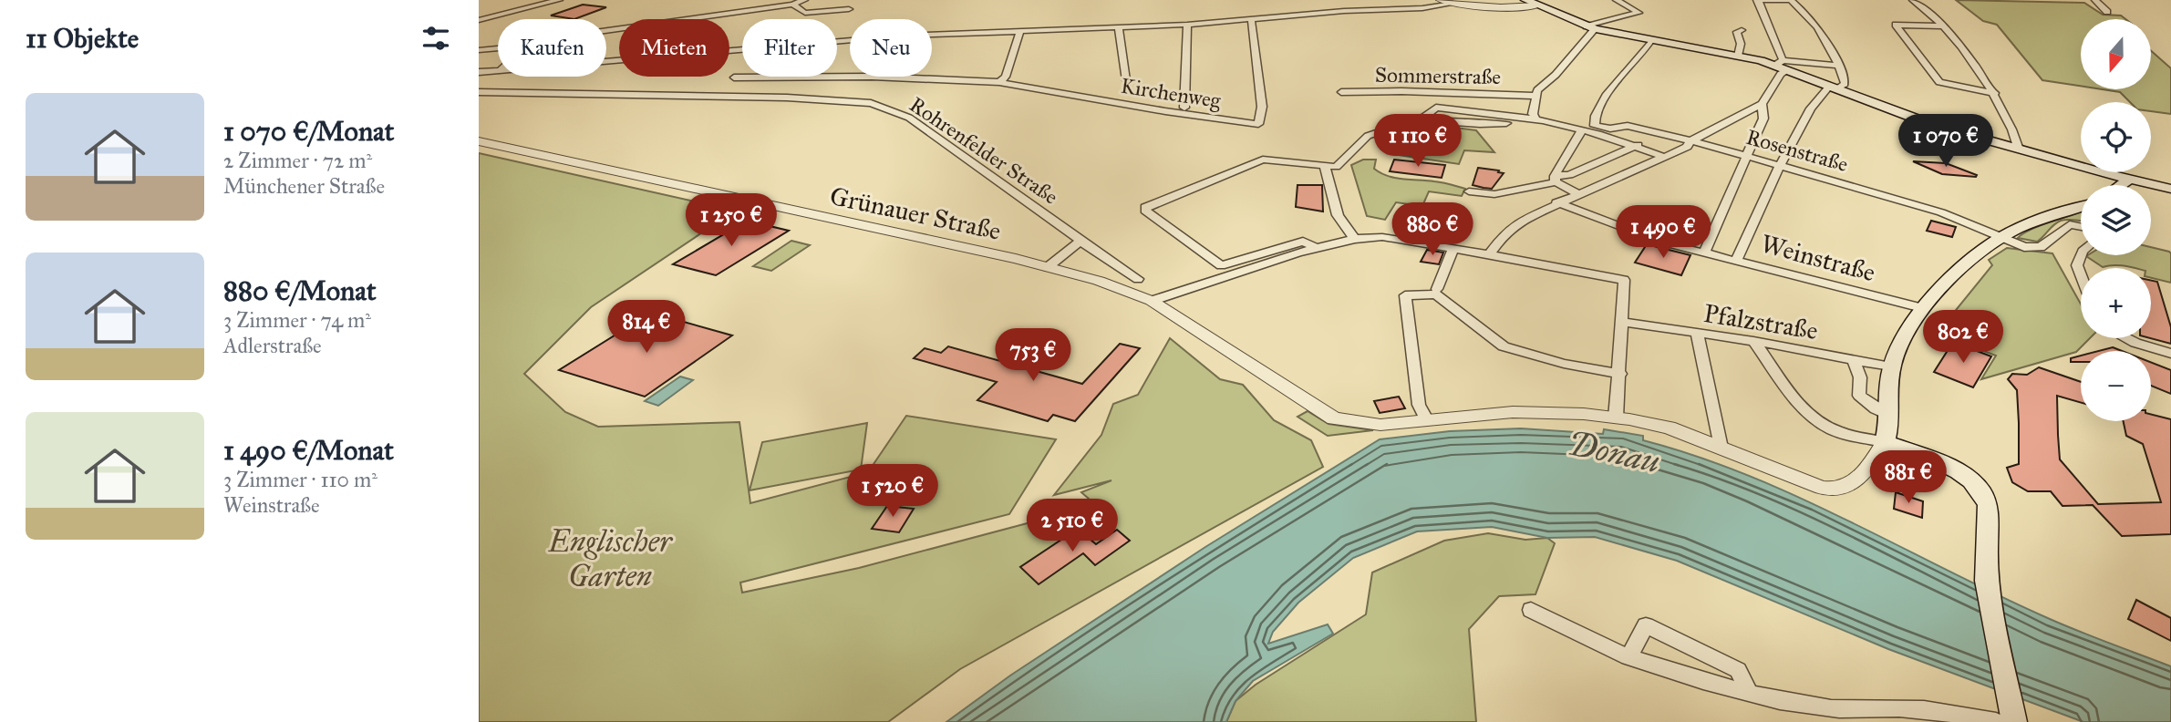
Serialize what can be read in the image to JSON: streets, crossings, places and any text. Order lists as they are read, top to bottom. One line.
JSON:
{"streets":{"street":["Sommerstraße","Kirchenweg","Rohrenfelder Straße","Rosenstraße","Grünauer Straße","Weinstraße","Pfalzstraße"]},"water":["Donau"],"parks":["Englischer Garten"],"north":"bottom","page":{"heading":"11 Objekte","map_buttons":["+","−"],"chip":["Kaufen","Mieten","Filter","Neu"],"list":[{"name":"1 070 €/Monat","note":"2 Zimmer · 72 m² · Münchener Straße"},{"name":"880 €/Monat","note":"3 Zimmer · 74 m² · Adlerstraße"},{"name":"1 490 €/Monat","note":"3 Zimmer · 110 m² · Weinstraße"}],"price":["1 110 €","1 070 €","1 250 €","880 €","1 490 €","814 €","802 €","753 €","881 €","1 520 €","2 510 €"]}}
